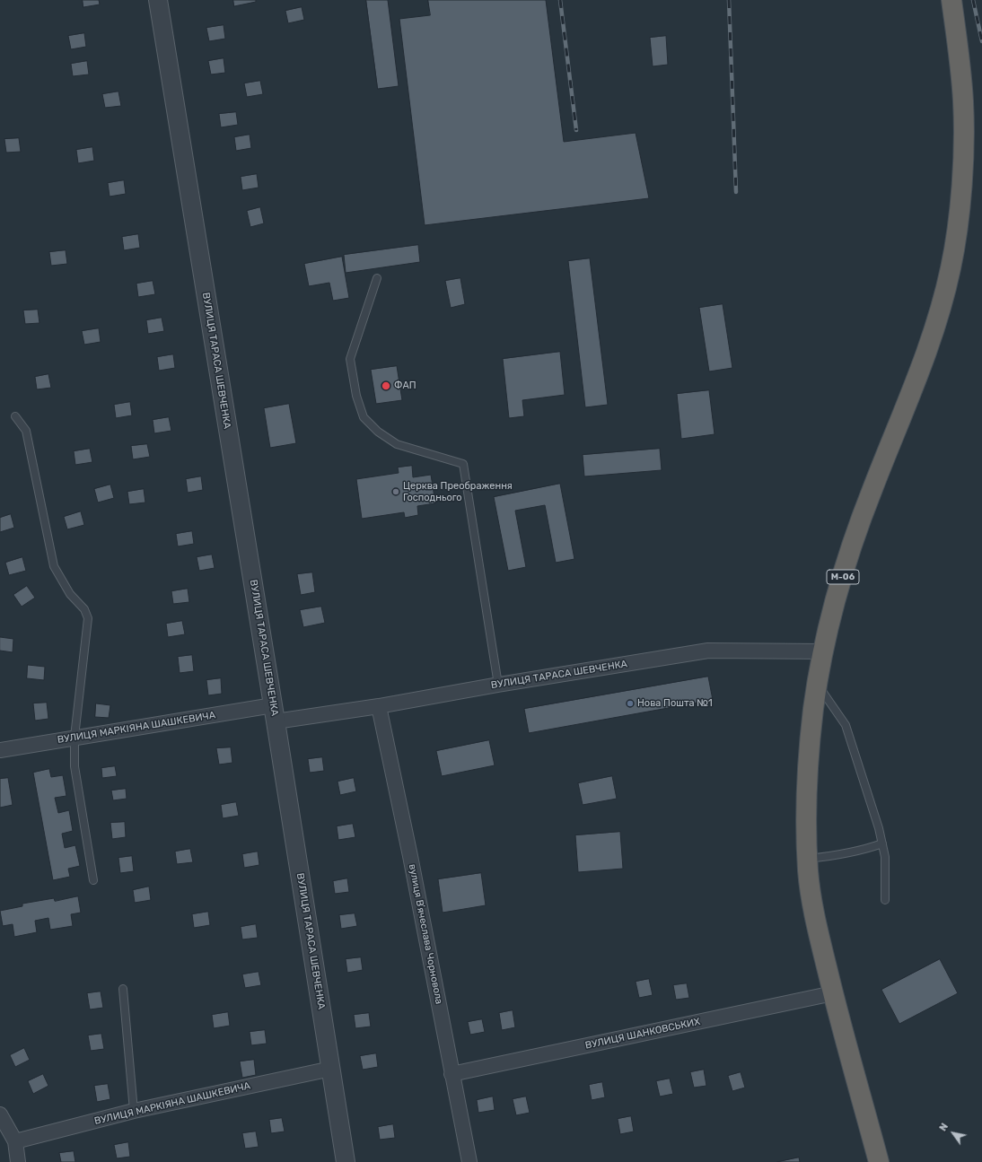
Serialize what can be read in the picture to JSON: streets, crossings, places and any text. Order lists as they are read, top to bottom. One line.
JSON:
{"streets":{"highway":["М-06"],"street":["ВУЛИЦЯ ТАРАСА ШЕВЧЕНКА","ВУЛИЦЯ МАРКІЯНА ШАШКЕВИЧА","вулиця Вʼячеслава Чорновола","ВУЛИЦЯ ШАНКОВСЬКИХ"]},"crossings":[["ВУЛИЦЯ ТАРАСА ШЕВЧЕНКА","М-06"],["ВУЛИЦЯ ТАРАСА ШЕВЧЕНКА","ВУЛИЦЯ МАРКІЯНА ШАШКЕВИЧА"],["ВУЛИЦЯ ТАРАСА ШЕВЧЕНКА","вулиця Вʼячеслава Чорновола"],["М-06","ВУЛИЦЯ ШАНКОВСЬКИХ"],["вулиця Вʼячеслава Чорновола","ВУЛИЦЯ ШАНКОВСЬКИХ"]],"places":["ФАП","Церква Преображення Господнього","Нова Пошта №1"],"north":"top left"}
